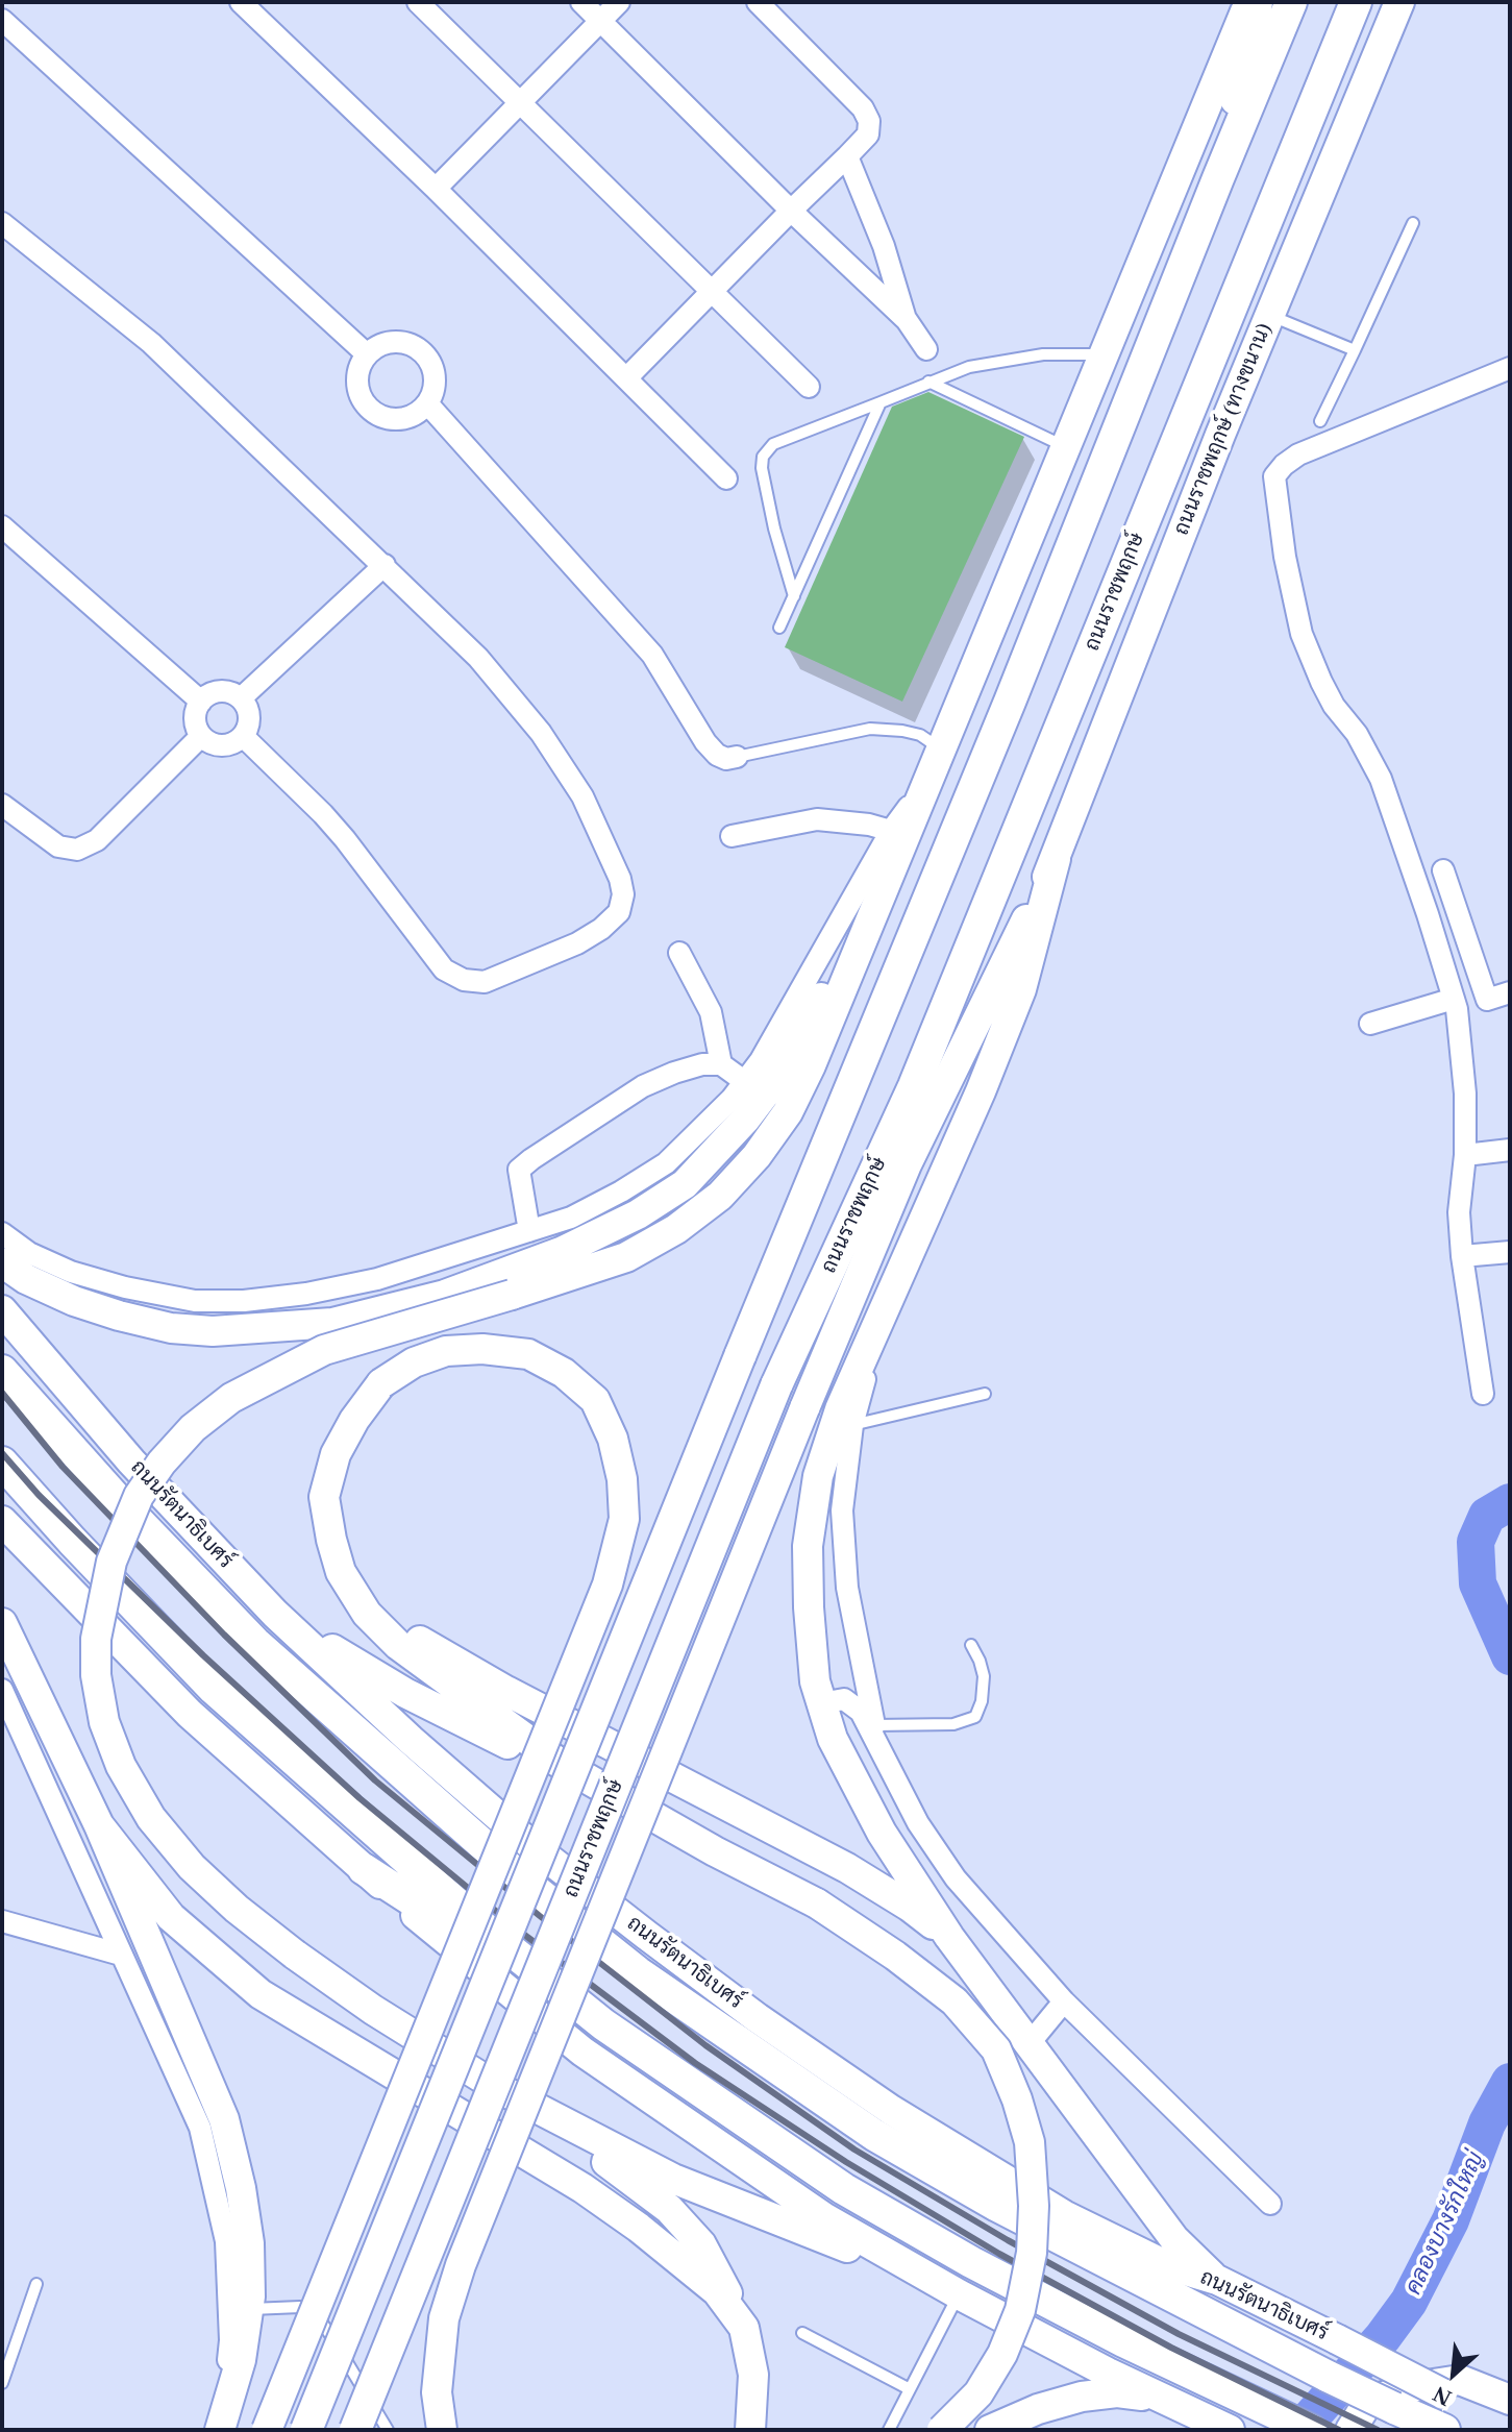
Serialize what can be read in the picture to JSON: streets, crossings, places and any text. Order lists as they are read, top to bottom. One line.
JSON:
{"streets":{"main road":["ถนนราชพฤกษ์ (ทางขนาน)","ถนนราชพฤกษ์","ถนนรัตนาธิเบศร์"]},"water":["คลองบางรักใหญ่"],"north":"bottom left"}
